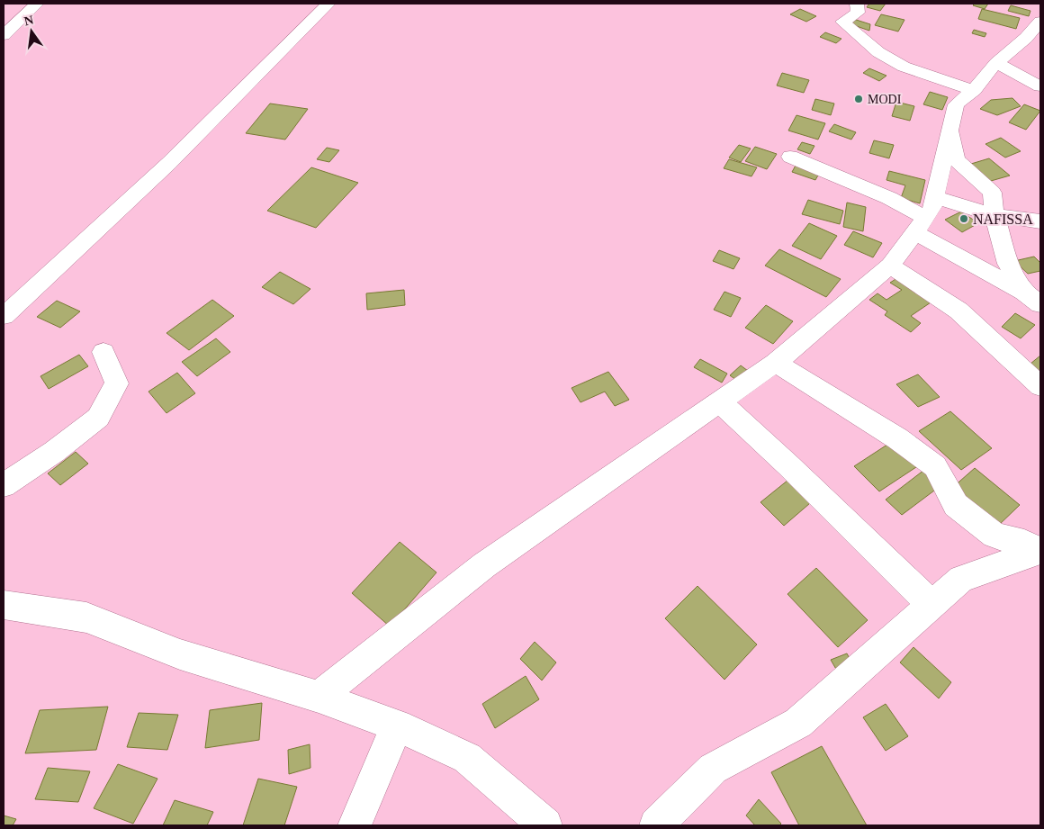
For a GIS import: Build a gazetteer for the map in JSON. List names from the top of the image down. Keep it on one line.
{"places":["MODI","NAFISSA"],"north":"top"}
